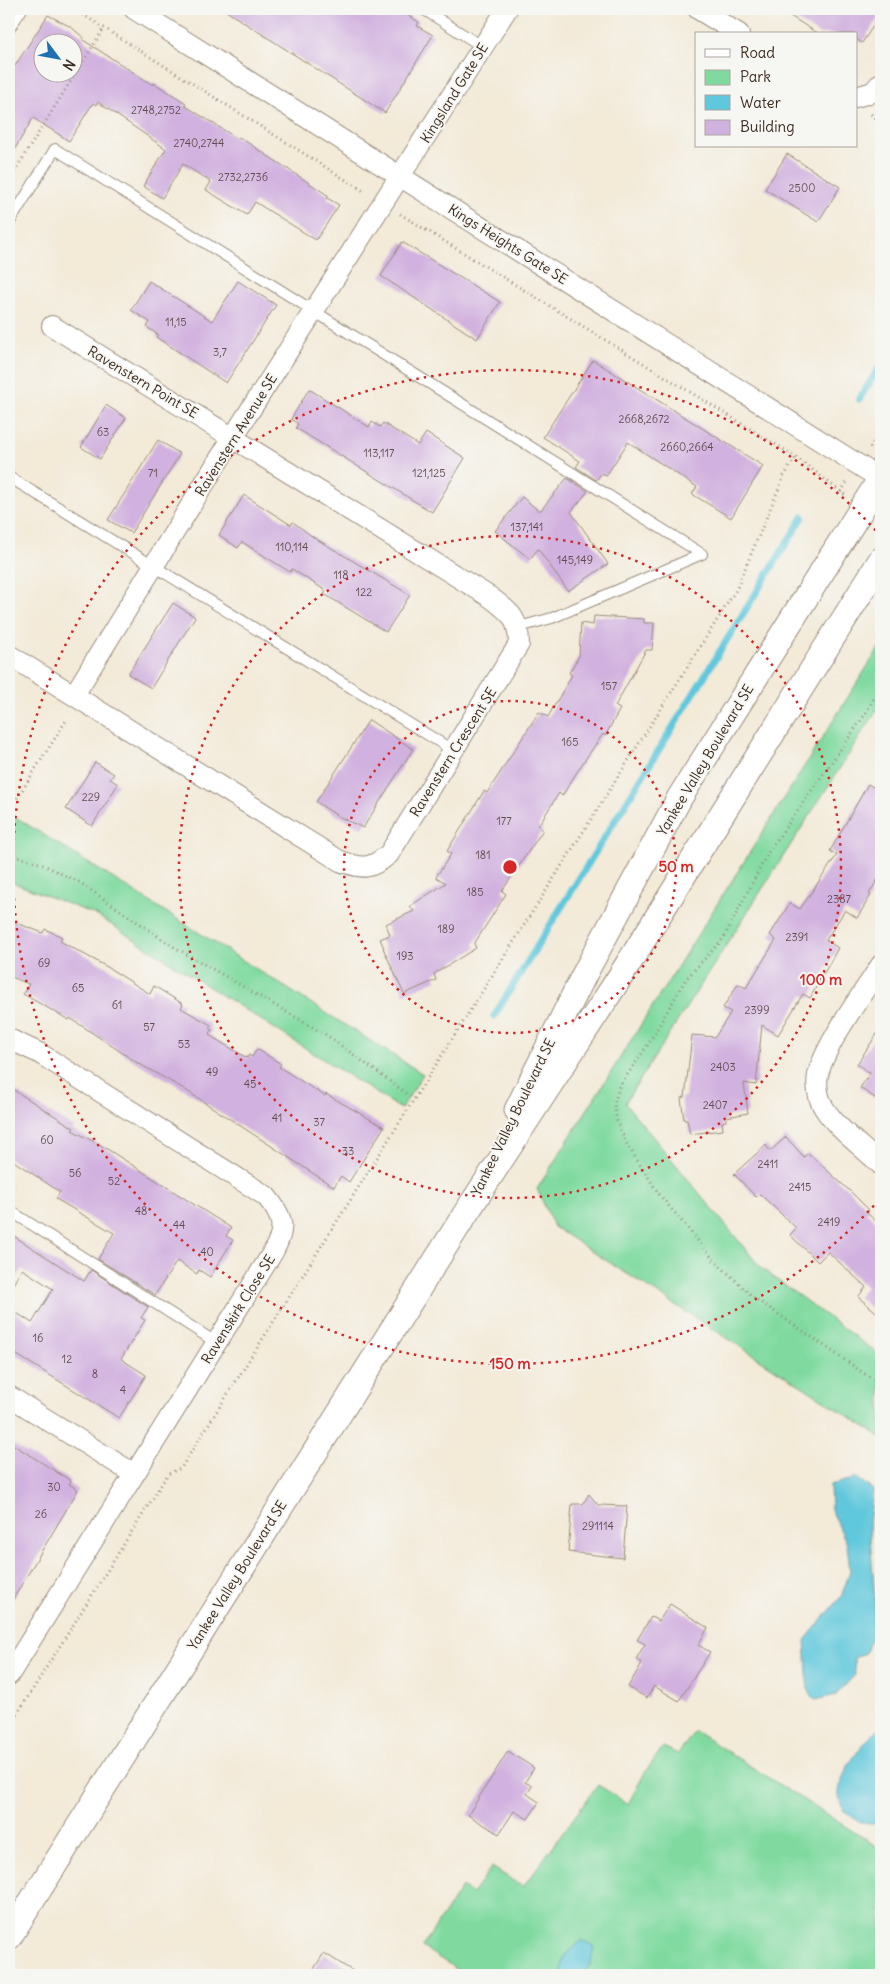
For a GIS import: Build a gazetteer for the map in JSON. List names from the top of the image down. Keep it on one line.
{"streets":{"street":["Kingsland Gate SE","Kings Heights Gate SE","Ravenstern Point SE","Ravenstern Avenue SE","Ravenstern Crescent SE","Yankee Valley Boulevard SE","Ravenskirk Close SE"]},"crossings":[["Kingsland Gate SE","Kings Heights Gate SE"],["Kingsland Gate SE","Ravenstern Avenue SE"],["Kings Heights Gate SE","Ravenstern Avenue SE"],["Kings Heights Gate SE","Yankee Valley Boulevard SE"],["Ravenstern Point SE","Ravenstern Avenue SE"],["Ravenstern Avenue SE","Ravenstern Crescent SE"]],"house_numbers":["2748,2752","2740,2744","2732,2736","2500","11,15","3,7","2668,2672","63","2660,2664","113,117","71","121,125","137,141","110,114","145,149","118","122","157","165","229","177","181","185","2387","189","2391","193","69","65","61","2399","57","53","2403","49","45","2407","41","37","60","33","2411","56","52","2415","48","2419","44","40","16","12","8","4","30","26","291114"],"legend":["Road","Park","Water","Building"],"north":"bottom right","rings":["50 m","100 m","150 m"]}
